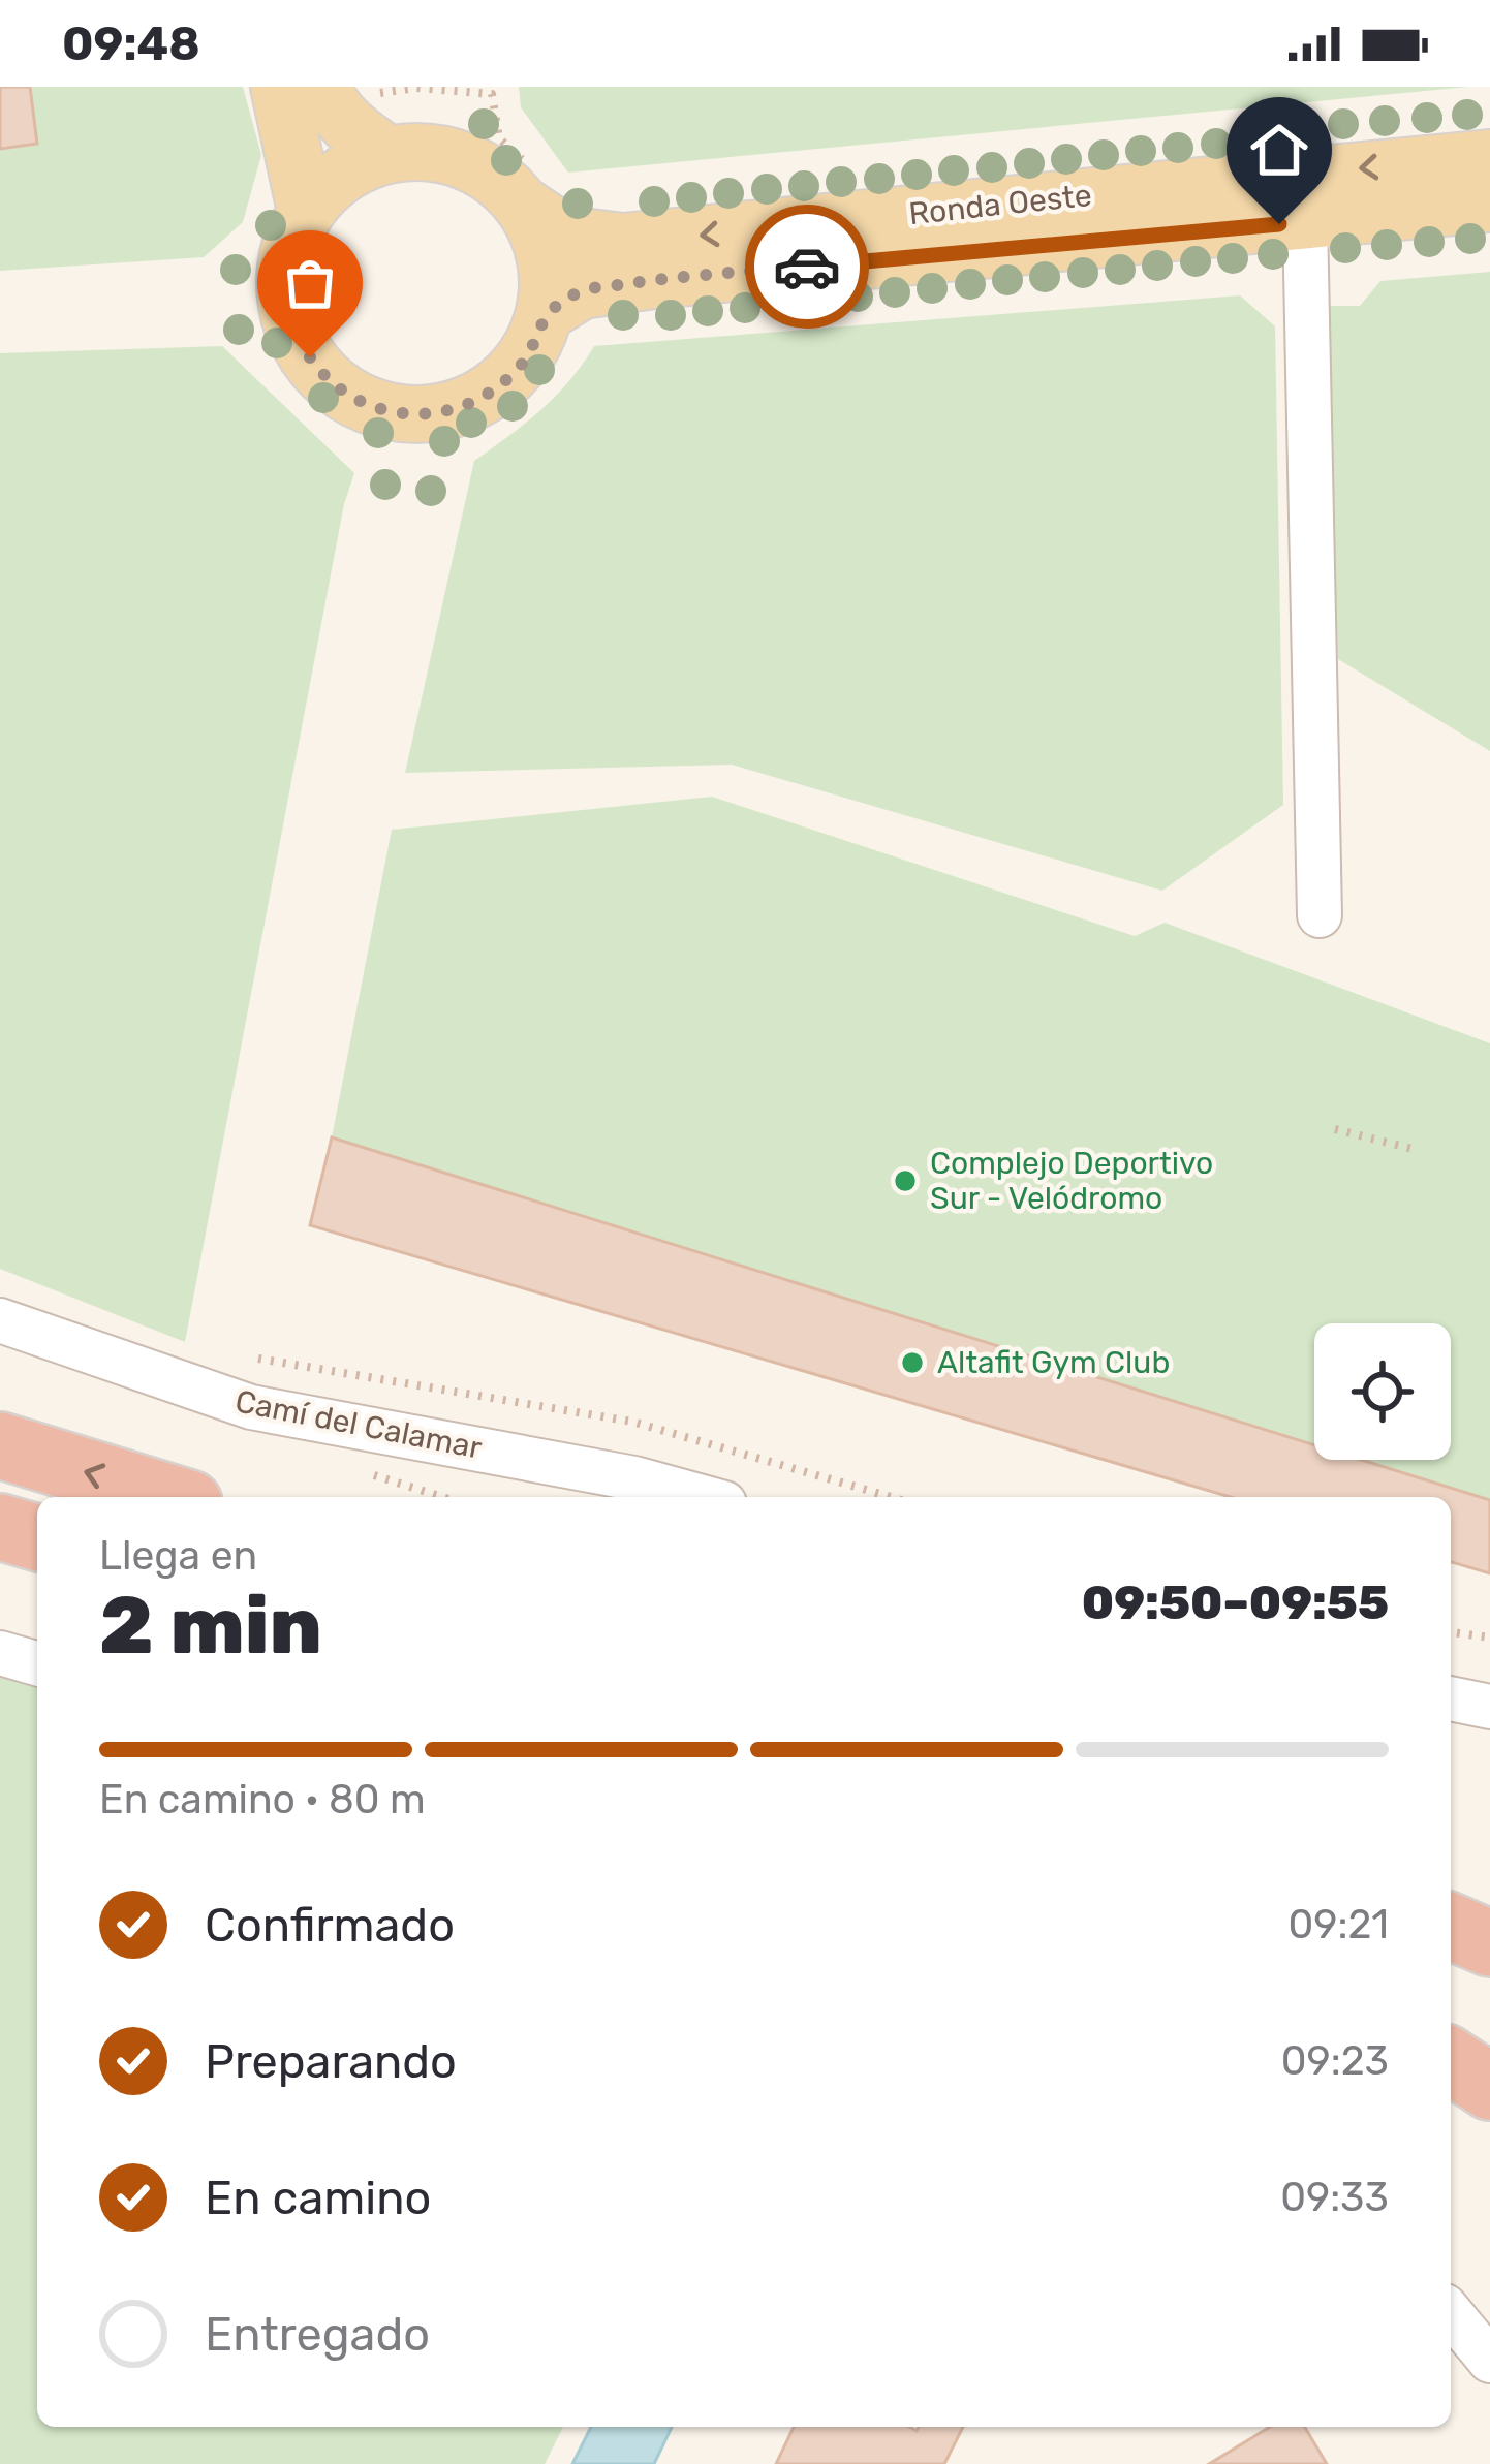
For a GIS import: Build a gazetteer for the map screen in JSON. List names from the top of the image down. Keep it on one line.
{"streets":{"main road":["Ronda Oeste"],"street":["Camí del Calamar"]},"places":["Complejo Deportivo Sur - Velódromo","Altafit Gym Club"],"page":{"status":"09:48","heading":["2 min","Llega en","09:50–09:55"],"bar":"En camino · 80 m","list":[["Confirmado","09:21"],["Preparando","09:23"],["En camino","09:33"],"Entregado"]}}
